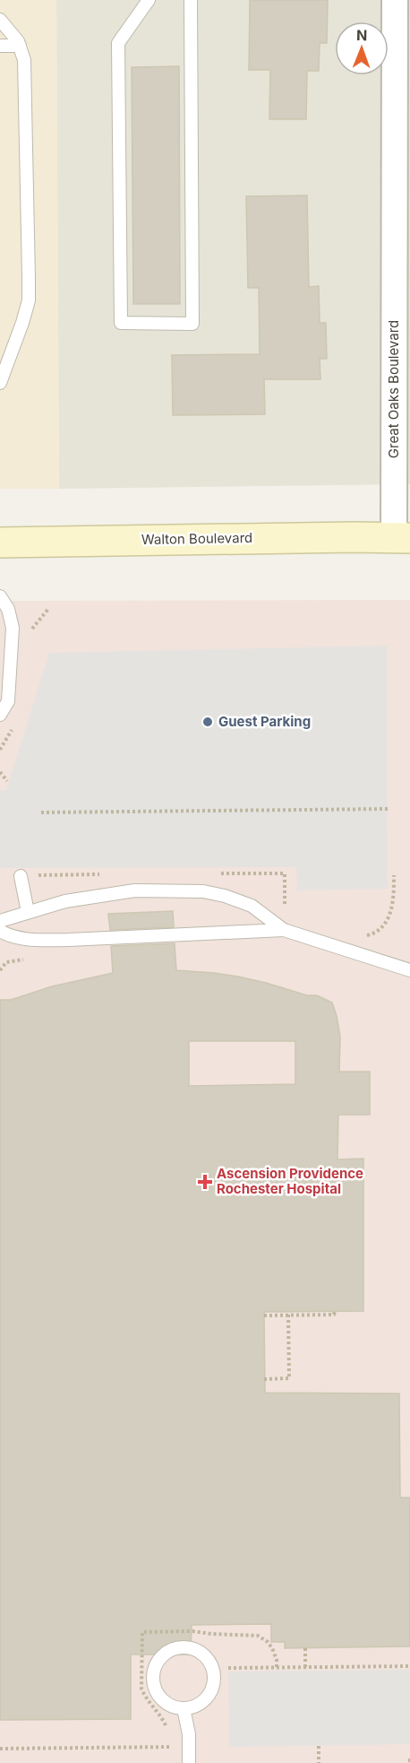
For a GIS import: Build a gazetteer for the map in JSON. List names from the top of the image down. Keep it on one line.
{"streets":{"main road":["Walton Boulevard"],"street":["Great Oaks Boulevard"]},"crossings":[["Great Oaks Boulevard","Walton Boulevard"]],"places":{"other":["Guest Parking"],"health":["Ascension Providence Rochester Hospital"]},"north":"top"}
